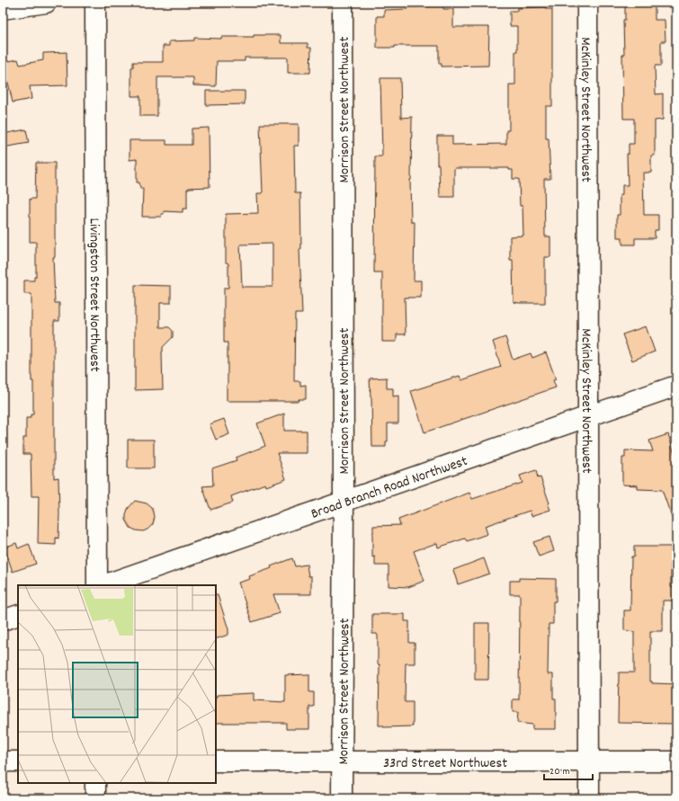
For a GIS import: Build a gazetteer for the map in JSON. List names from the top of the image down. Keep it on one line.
{"streets":{"street":["Morrison Street Northwest","McKinley Street Northwest","Livingston Street Northwest","Broad Branch Road Northwest","33rd Street Northwest"]},"crossings":[["Morrison Street Northwest","Broad Branch Road Northwest"],["Morrison Street Northwest","33rd Street Northwest"],["McKinley Street Northwest","Broad Branch Road Northwest"],["McKinley Street Northwest","33rd Street Northwest"]],"scale_bar":"20 m"}
